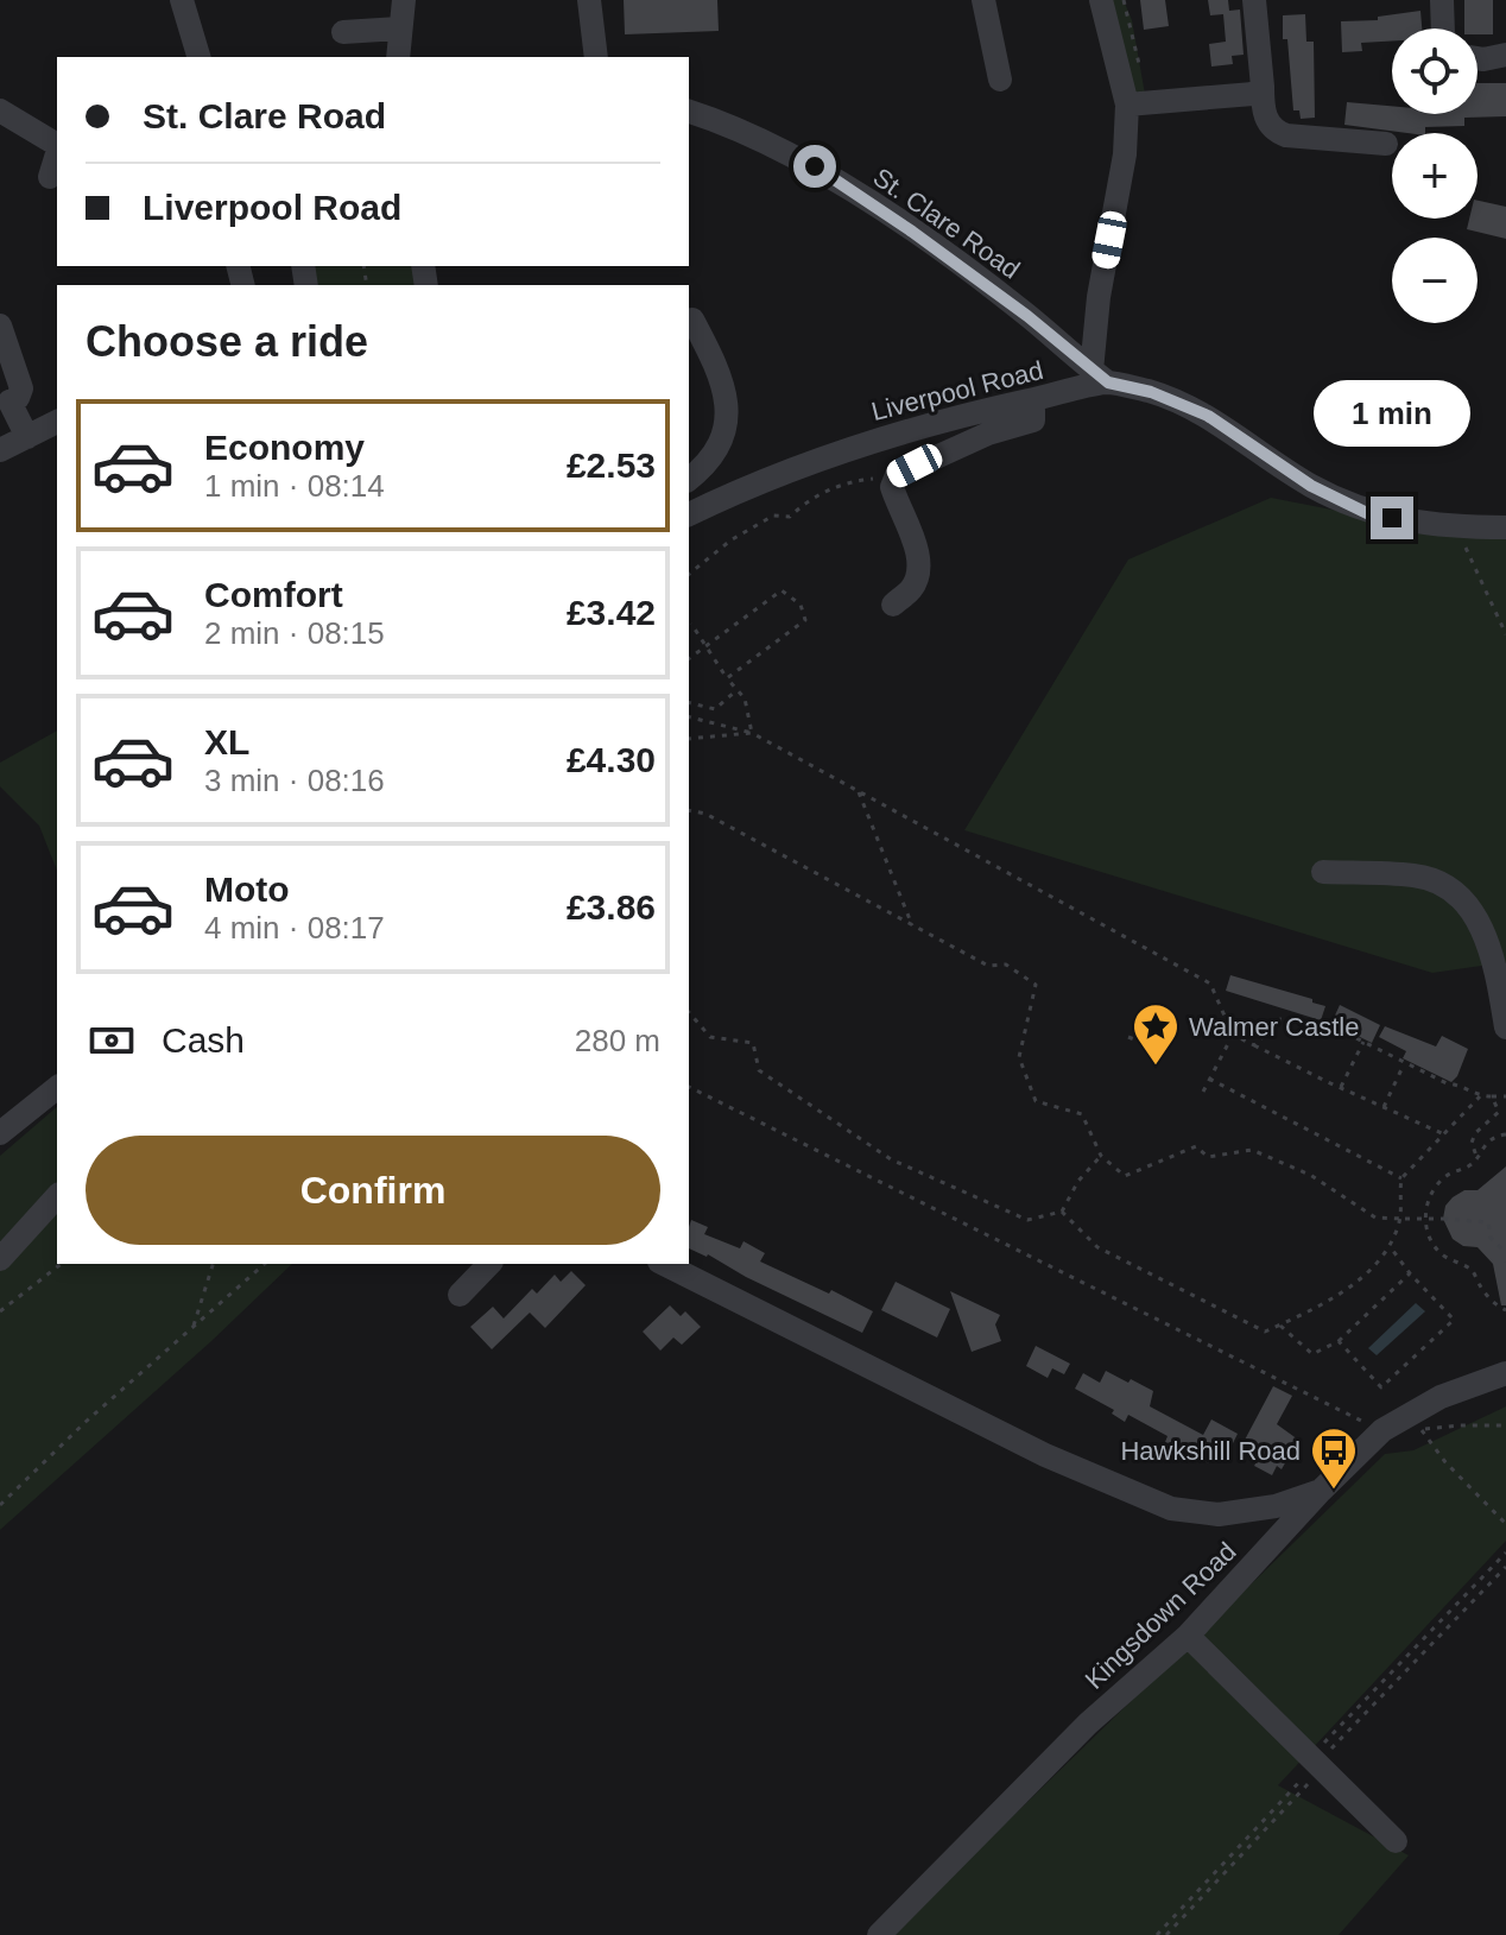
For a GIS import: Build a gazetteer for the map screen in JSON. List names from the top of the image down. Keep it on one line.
{"streets":{"street":["St. Clare Road","Liverpool Road","Kingsdown Road"]},"crossings":[["St. Clare Road","Liverpool Road"]],"places":{"place":["Walmer Castle"],"bus stop":["Hawkshill Road"]},"page":{"map_buttons":["+","−"],"banner":["St. Clare Road","Liverpool Road"],"heading":"Choose a ride","bubble":"1 min","list":[{"name":"Economy","note":"1 min · 08:14","value":"£2.53"},{"name":"Comfort","note":"2 min · 08:15","value":"£3.42"},{"name":"XL","note":"3 min · 08:16","value":"£4.30"},{"name":"Moto","note":"4 min · 08:17","value":"£3.86"}],"pay":["Cash","280 m"],"buttons":"Confirm"}}
